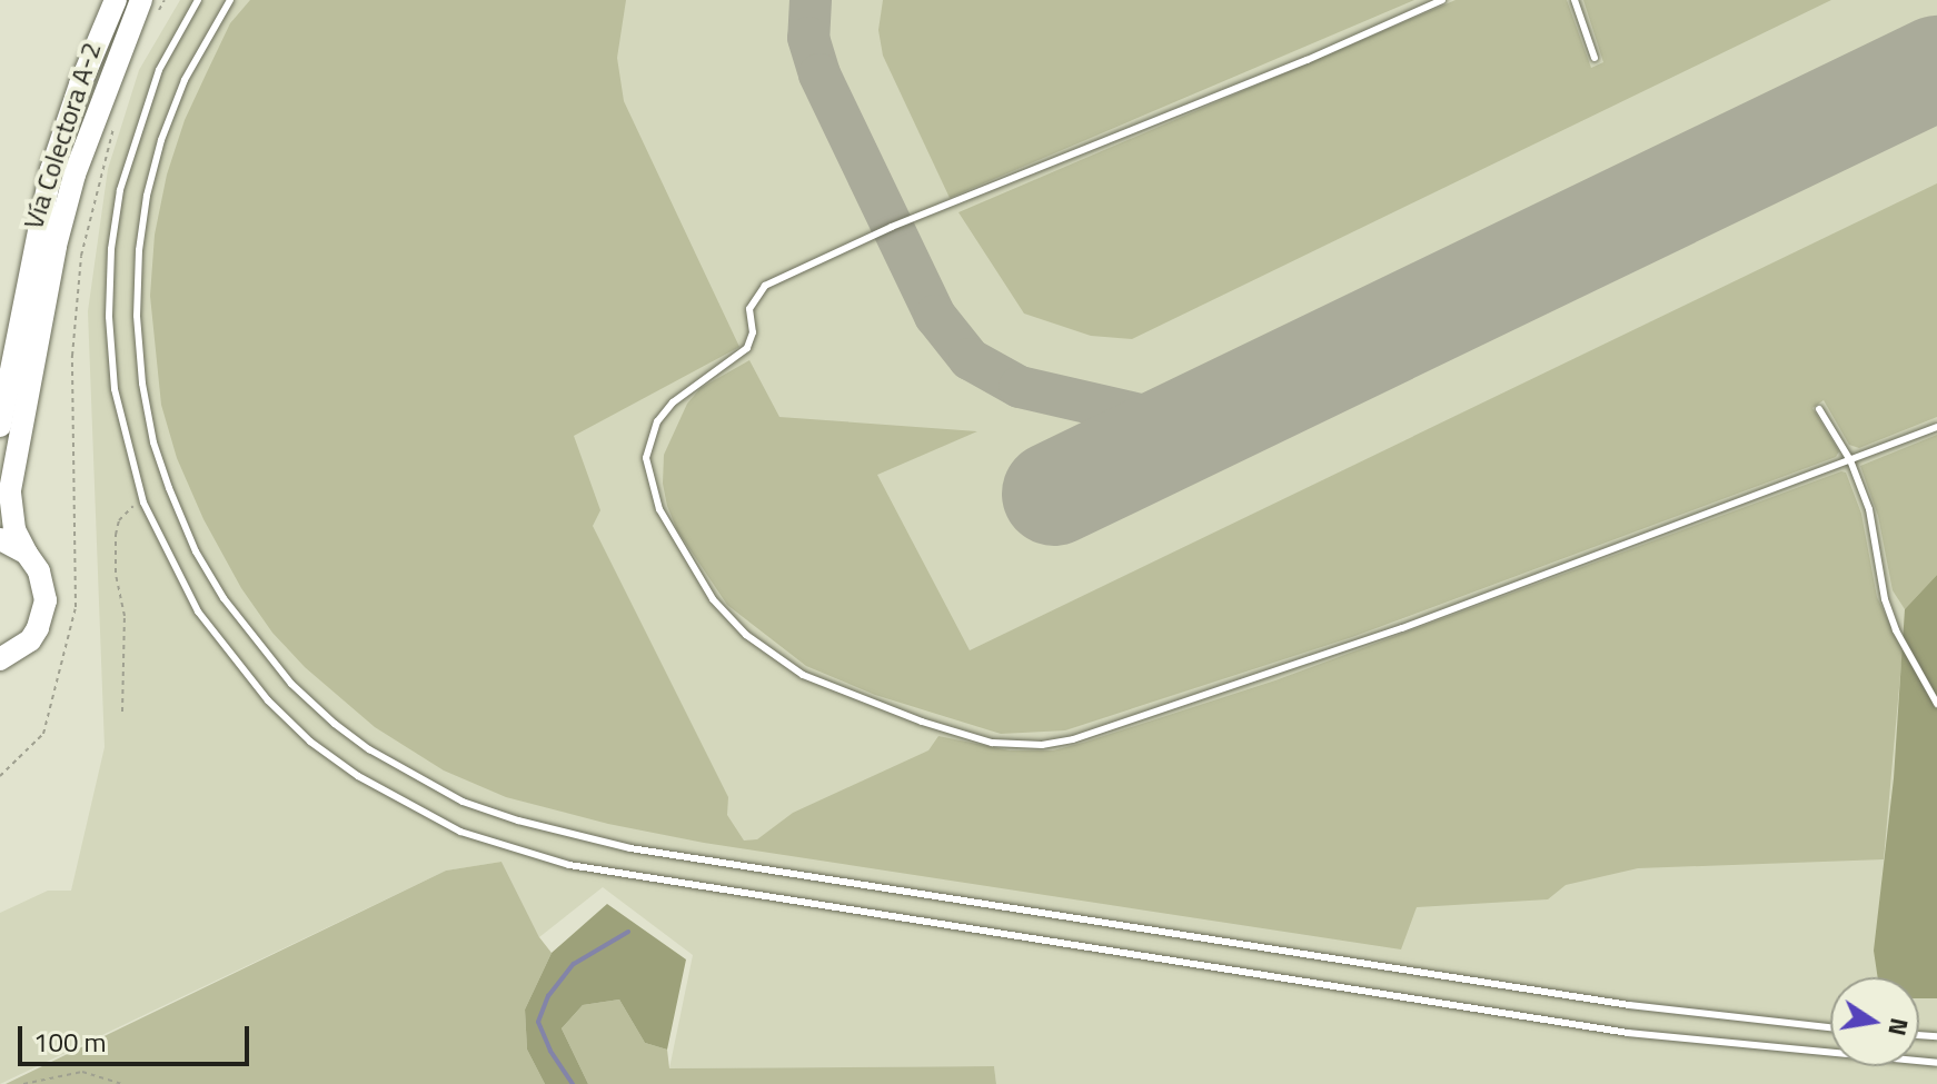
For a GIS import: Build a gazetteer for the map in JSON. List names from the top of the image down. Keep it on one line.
{"streets":{"main road":["Vía Colectora A-2"]},"scale_bar":"100 m","north":"right"}
